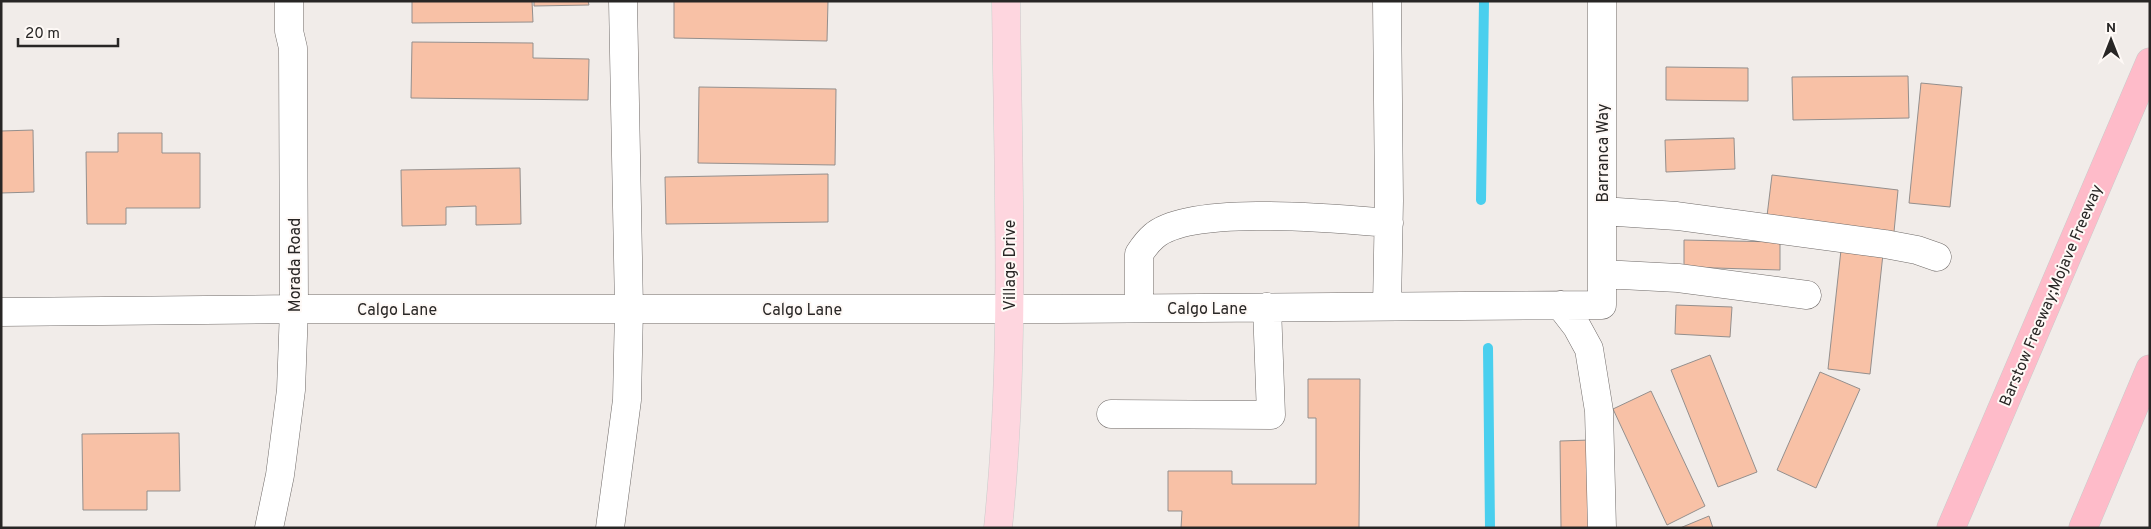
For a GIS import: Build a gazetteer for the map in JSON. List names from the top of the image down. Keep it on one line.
{"streets":{"highway":["Barstow Freeway;Mojave Freeway"],"main road":["Village Drive"],"street":["Barranca Way","Morada Road","Calgo Lane"]},"crossings":[["Barranca Way","Calgo Lane"],["Morada Road","Calgo Lane"],["Village Drive","Calgo Lane"]],"scale_bar":"20 m","north":"top"}
